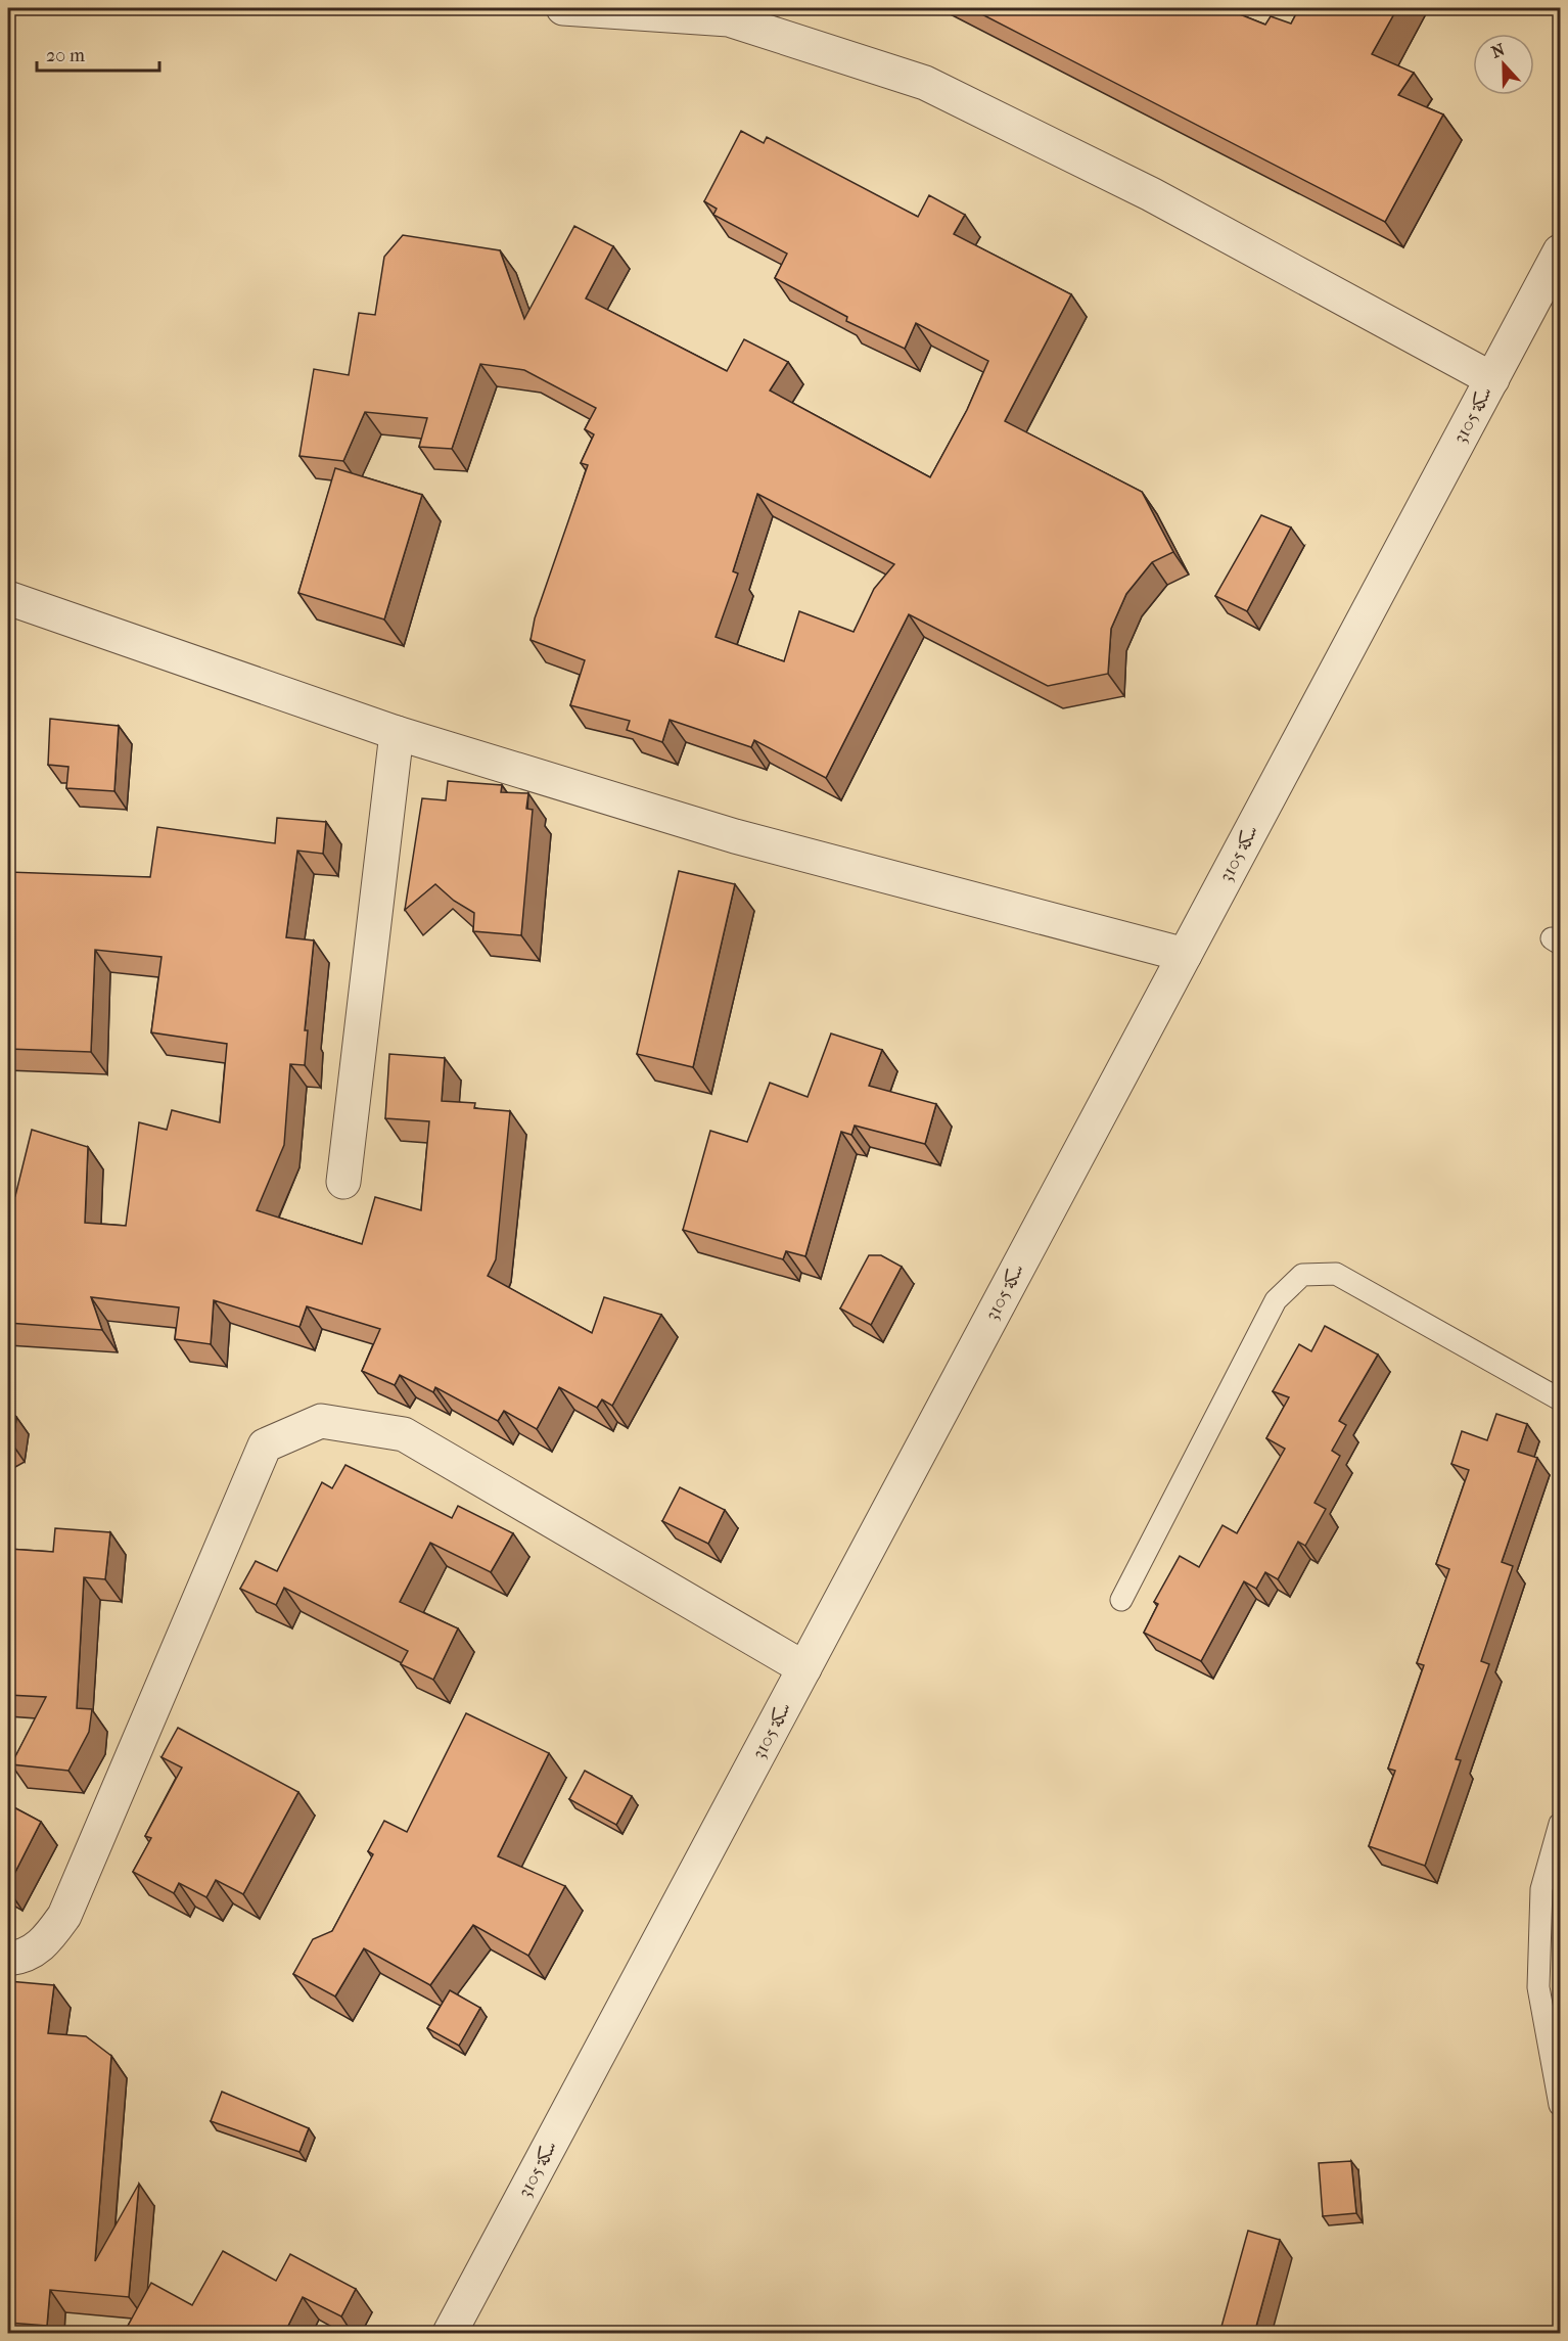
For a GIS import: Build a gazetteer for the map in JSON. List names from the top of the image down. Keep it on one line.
{"streets":{"street":["سكة 3105"]},"scale_bar":"20 m","north":"top"}
